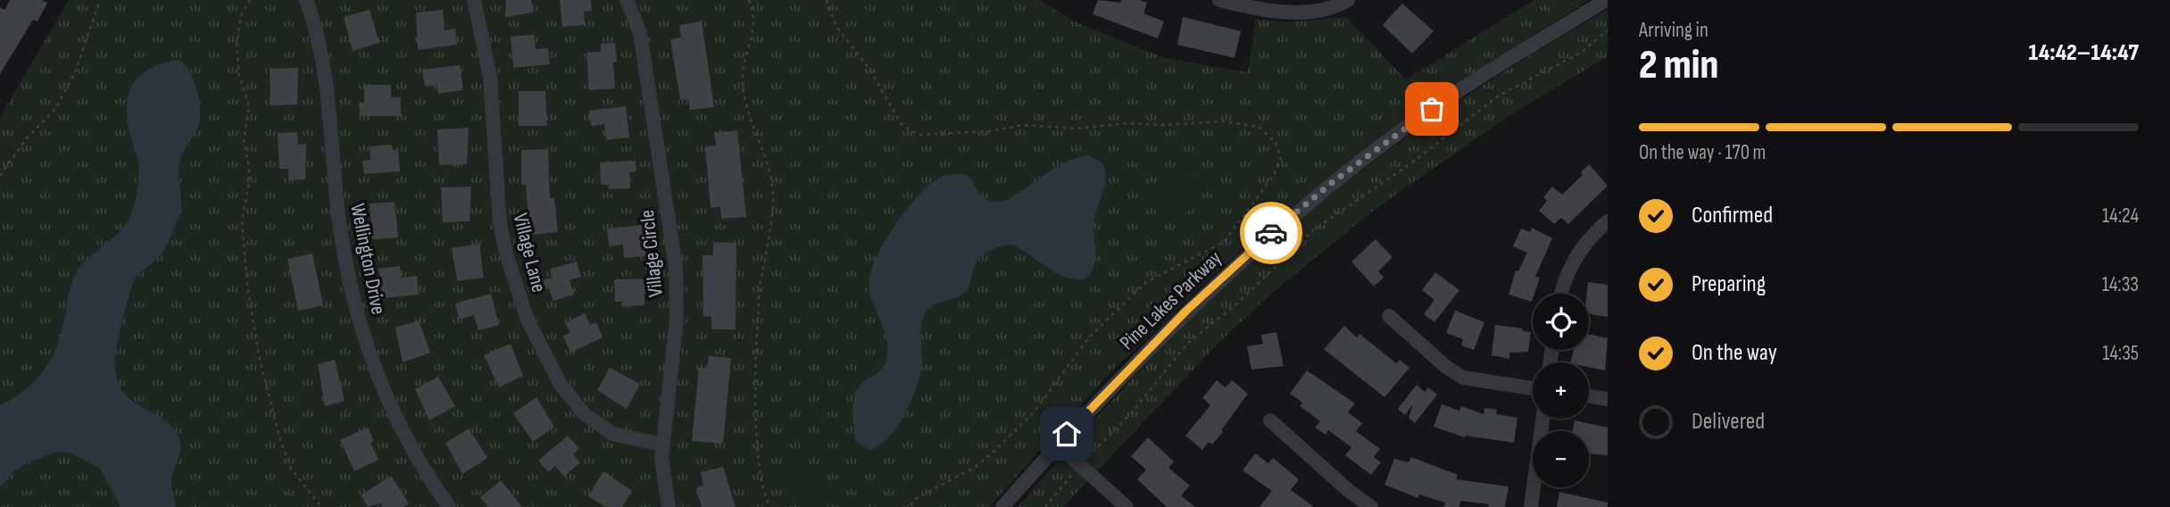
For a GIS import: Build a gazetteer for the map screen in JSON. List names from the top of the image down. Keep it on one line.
{"streets":{"street":["Village Lane","Village Circle","Wellington Drive","Pine Lakes Parkway"]},"crossings":[["Village Lane","Village Circle"]],"page":{"heading":["2 min","Arriving in","14:42–14:47"],"bar":"On the way · 170 m","list":[["Confirmed","14:24"],["Preparing","14:33"],["On the way","14:35"],"Delivered"],"map_buttons":["+","−"]}}
